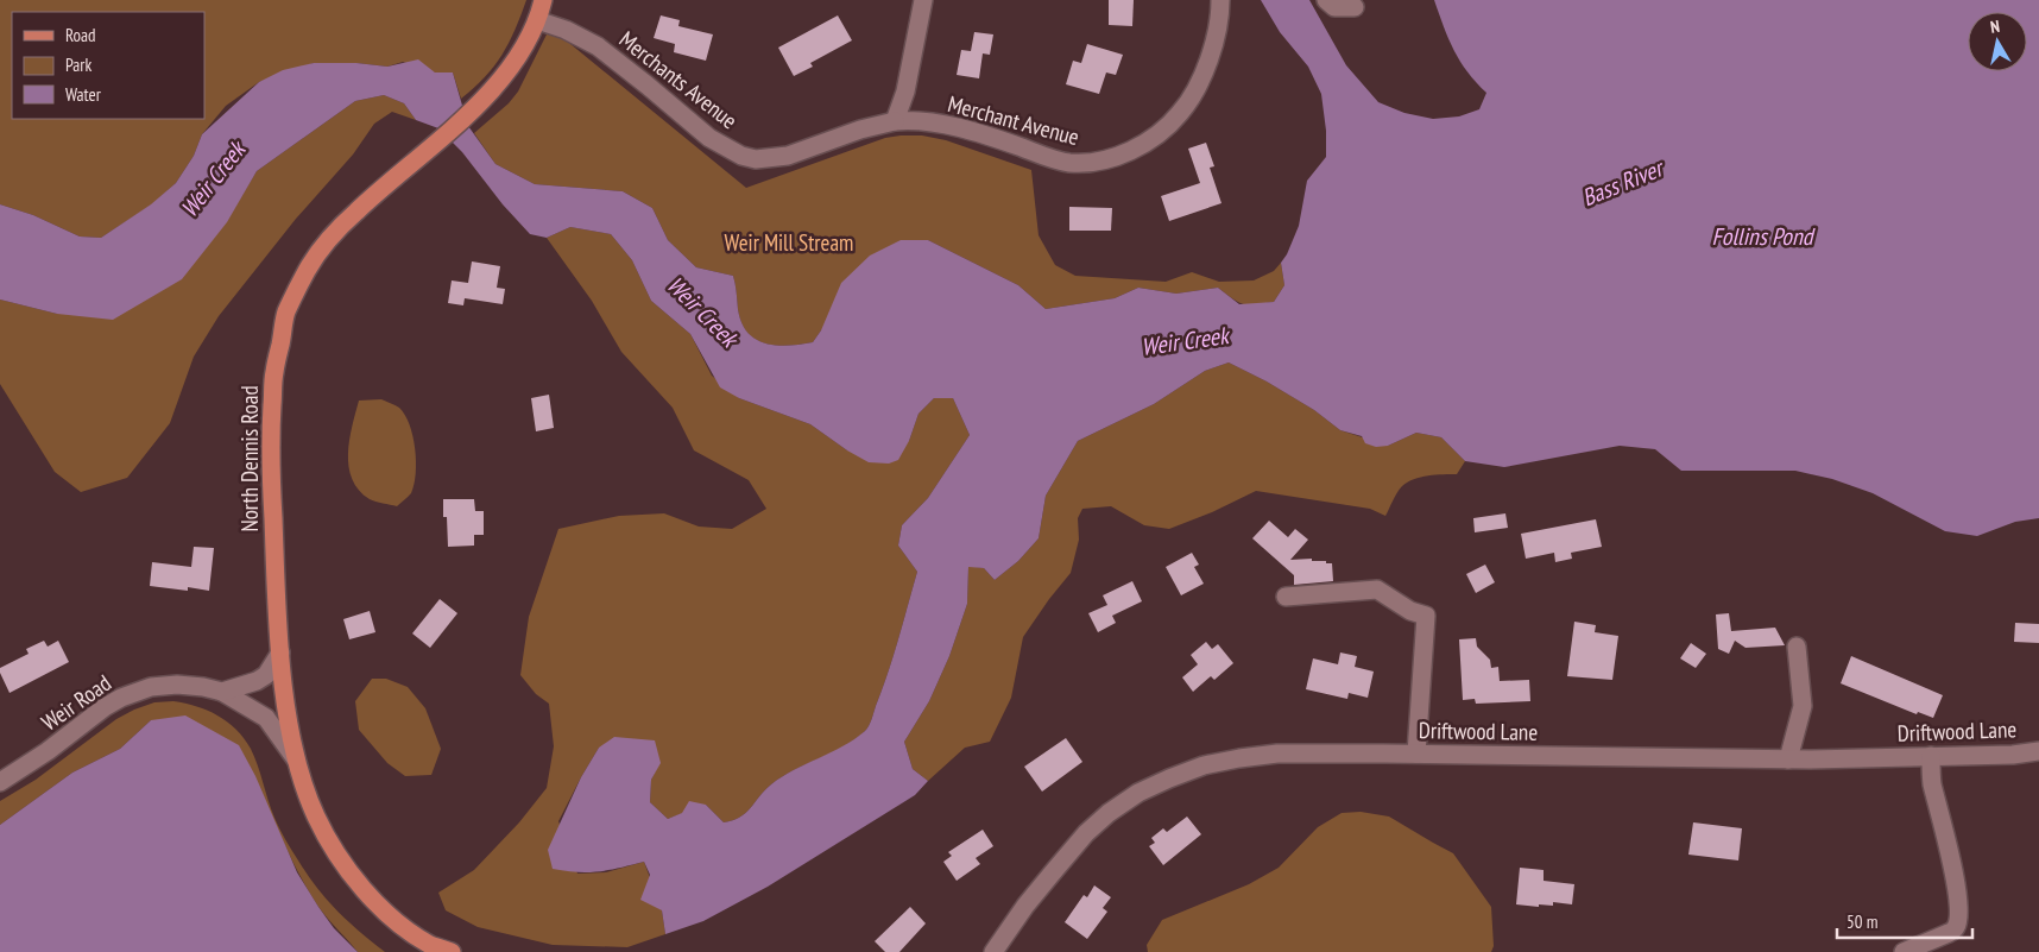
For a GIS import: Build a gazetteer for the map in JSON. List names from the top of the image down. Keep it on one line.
{"streets":{"main road":["North Dennis Road"],"street":["Merchants Avenue","Merchant Avenue","Weir Road","Driftwood Lane"]},"crossings":[["Merchants Avenue","Merchant Avenue"],["Merchants Avenue","North Dennis Road"],["North Dennis Road","Weir Road"]],"water":["Weir Creek","Bass River","Follins Pond"],"parks":["Weir Mill Stream"],"legend":["Road","Park","Water"],"scale_bar":"50 m","north":"top"}
